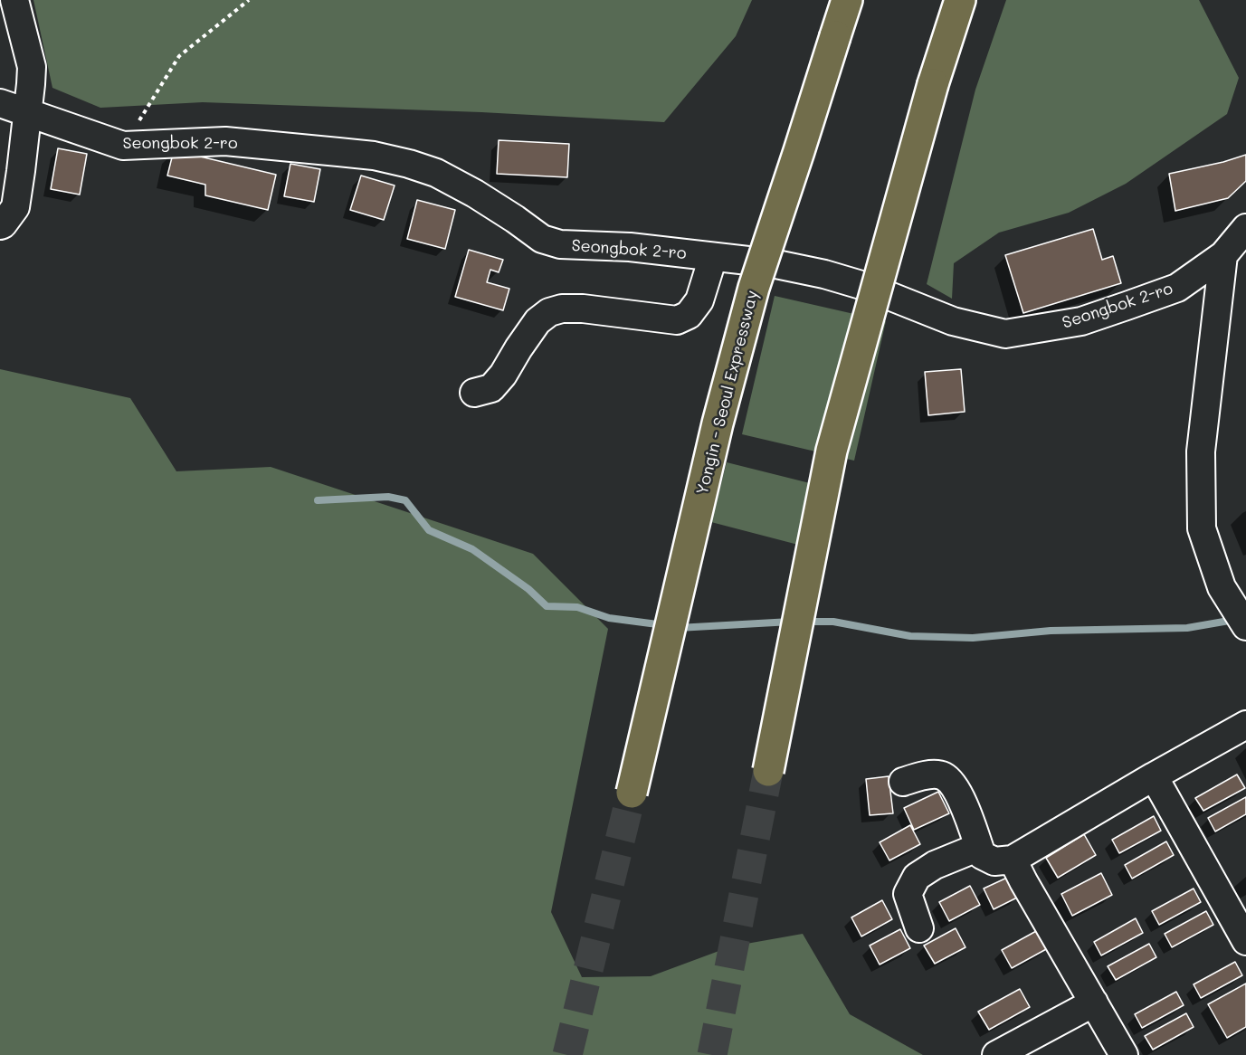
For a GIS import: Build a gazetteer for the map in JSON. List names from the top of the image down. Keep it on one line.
{"streets":{"highway":["Yongin - Seoul Expressway"],"street":["Seongbok 2-ro"]}}
